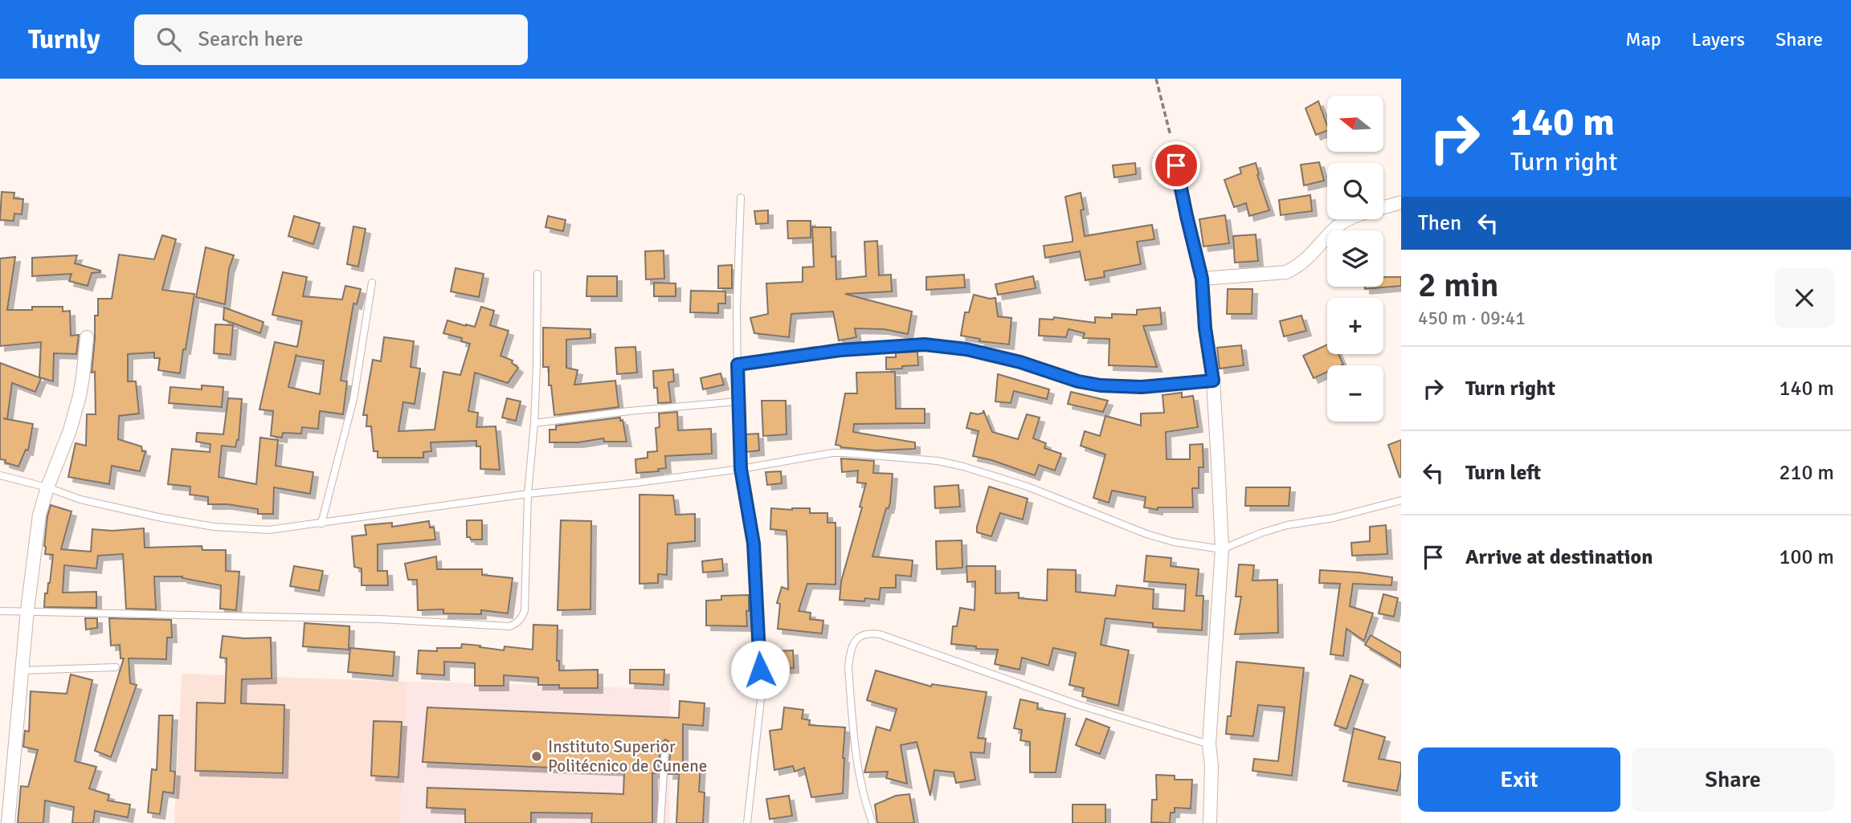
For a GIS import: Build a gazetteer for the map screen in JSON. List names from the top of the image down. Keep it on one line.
{"places":["Instituto Superior Politécnico de Cunene"],"north":"left","page":{"header":"Turnly","search":"Search here","nav":["Map","Layers","Share"],"turn":["140 m","Turn right"],"map_buttons":["+","−"],"then":"Then","heading":["2 min","450 m · 09:41"],"list":[{"name":"Turn right","value":"140 m"},{"name":"Turn left","value":"210 m"},{"name":"Arrive at destination","value":"100 m"}],"buttons":["Exit","Share"]}}
